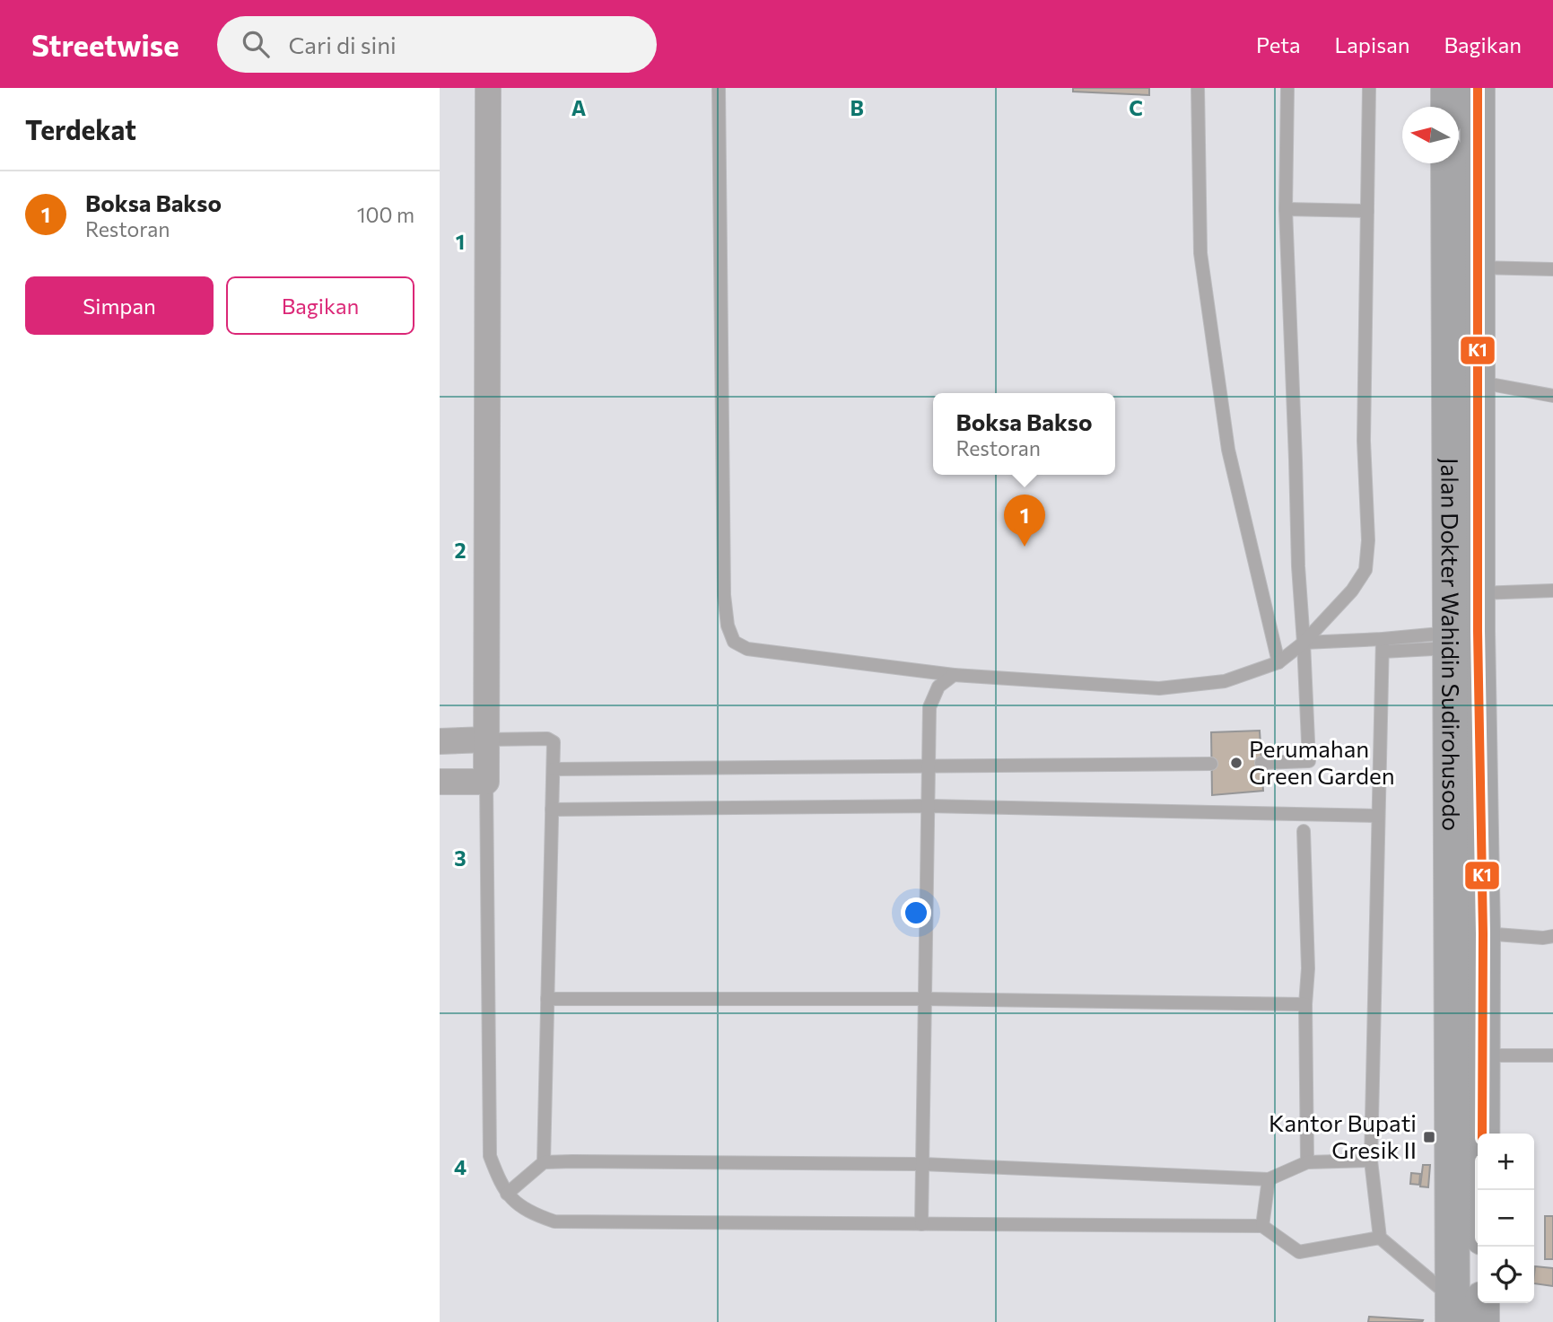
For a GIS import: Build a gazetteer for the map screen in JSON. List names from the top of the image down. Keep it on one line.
{"streets":{"highway":["Jalan Dokter Wahidin Sudirohusodo"]},"places":{"other":["Perumahan Green Garden"],"transit":["Kantor Bupati Gresik II"]},"lines":["transit line K1"],"north":"left","page":{"header":"Streetwise","search":"Cari di sini","nav":["Peta","Lapisan","Bagikan"],"heading":"Terdekat","list":[{"mark":"1","name":"Boksa Bakso","note":"Restoran","value":"100 m"}],"buttons":["Simpan","Bagikan"],"popup":["Boksa Bakso","Restoran"],"pins":"1","map_buttons":["+","−"]},"grid":{"columns":["A","B","C"],"rows":["1","2","3","4"]}}
